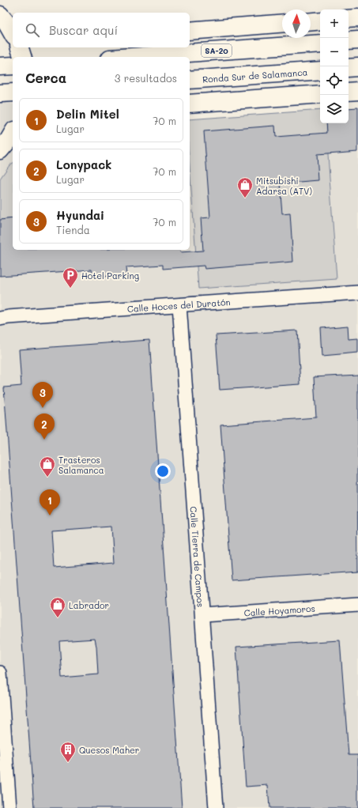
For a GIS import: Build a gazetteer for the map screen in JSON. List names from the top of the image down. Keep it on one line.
{"streets":{"highway":["SA-20","Ronda Sur de Salamanca"],"street":["Calle Hoces del Duratón","Calle Tierra de Campos","Calle Hoyamoros"]},"crossings":[["Calle Hoces del Duratón","Calle Tierra de Campos"],["Calle Tierra de Campos","Calle Hoyamoros"]],"places":{"shop":["Mitsubishi Adarsa (ATV)","Trasteros Salamanca","Labrador"],"parking":["Hotel Parking"],"building":["Quesos Maher"]},"north":"top","page":{"map_buttons":["+","−"],"search":"Buscar aquí","heading":["Cerca","3 resultados"],"list":[{"mark":"1","name":"Delin Mitel","note":"Lugar","value":"70 m"},{"mark":"2","name":"Lonypack","note":"Lugar","value":"70 m"},{"mark":"3","name":"Hyundai","note":"Tienda","value":"70 m"}],"pins":["3","2","1"]}}
